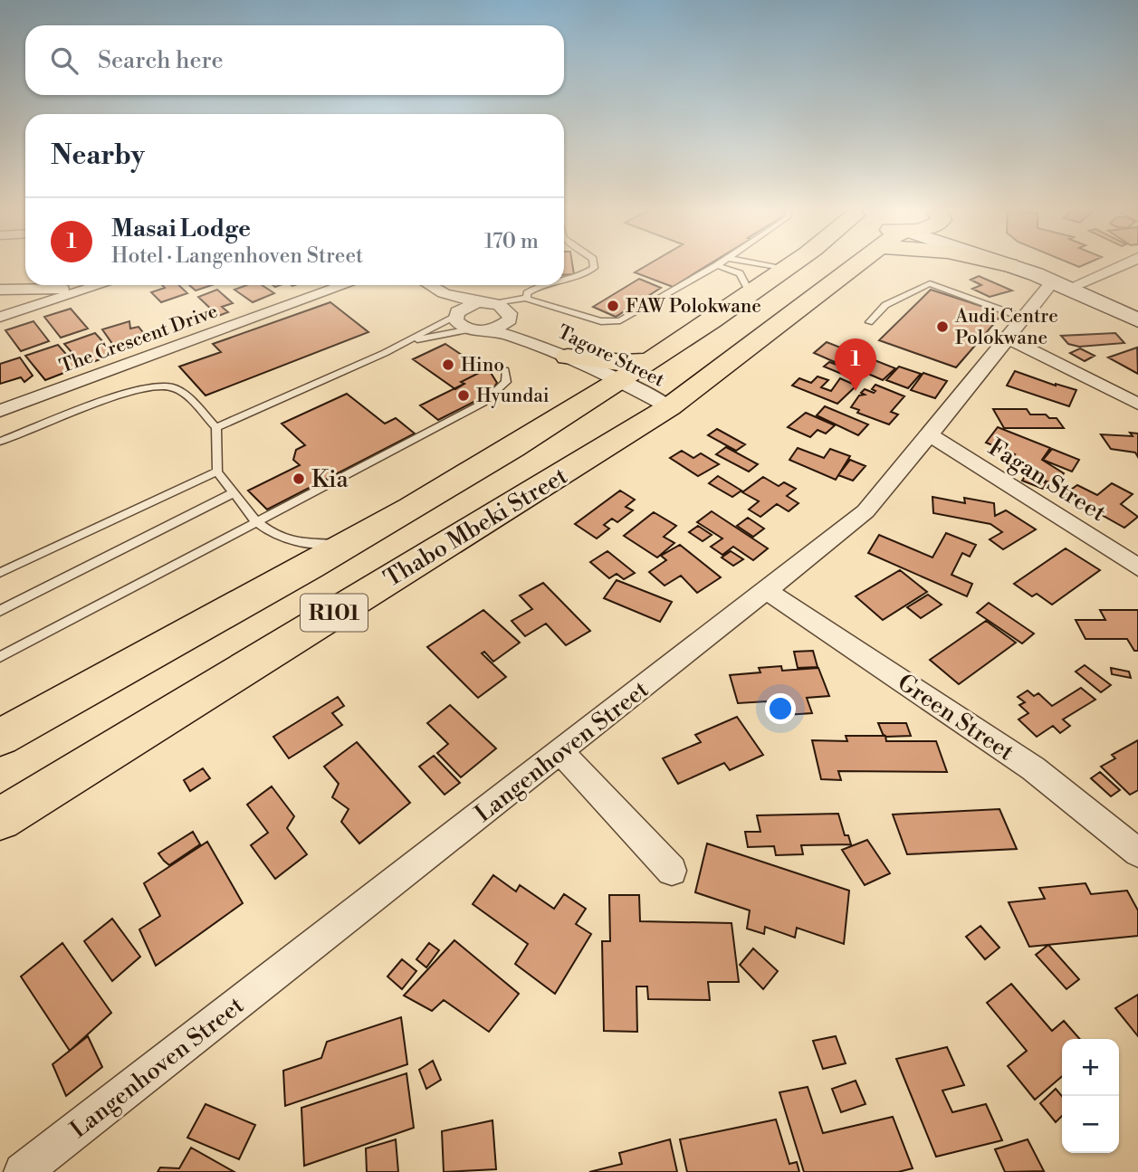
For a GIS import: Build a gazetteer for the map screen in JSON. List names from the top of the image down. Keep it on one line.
{"streets":{"main road":["Thabo Mbeki Street","R101"],"street":["The Crescent Drive","Tagore Street","Fagan Street","Green Street","Langenhoven Street"]},"crossings":[["Tagore Street","Thabo Mbeki Street"],["Fagan Street","Langenhoven Street"],["Green Street","Langenhoven Street"]],"places":["FAW Polokwane","Audi Centre Polokwane","Hino","Hyundai","Kia"],"page":{"search":"Search here","heading":"Nearby","list":[{"mark":"1","name":"Masai Lodge","note":"Hotel · Langenhoven Street","value":"170 m"}],"pins":"1","map_buttons":["+","−"]}}
